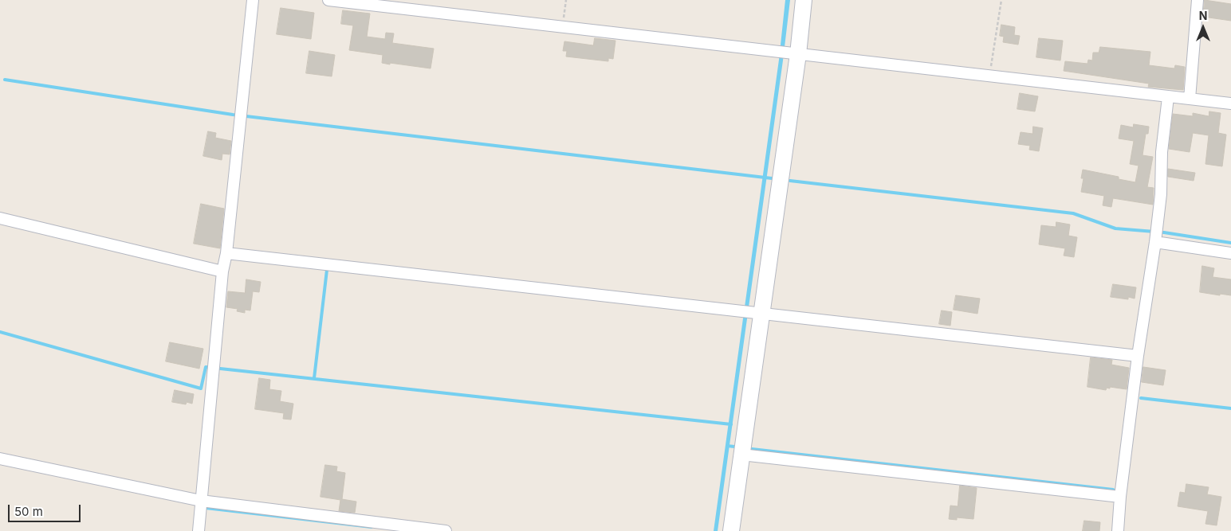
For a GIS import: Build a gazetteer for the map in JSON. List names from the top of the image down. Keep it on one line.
{"scale_bar":"50 m","north":"top"}
